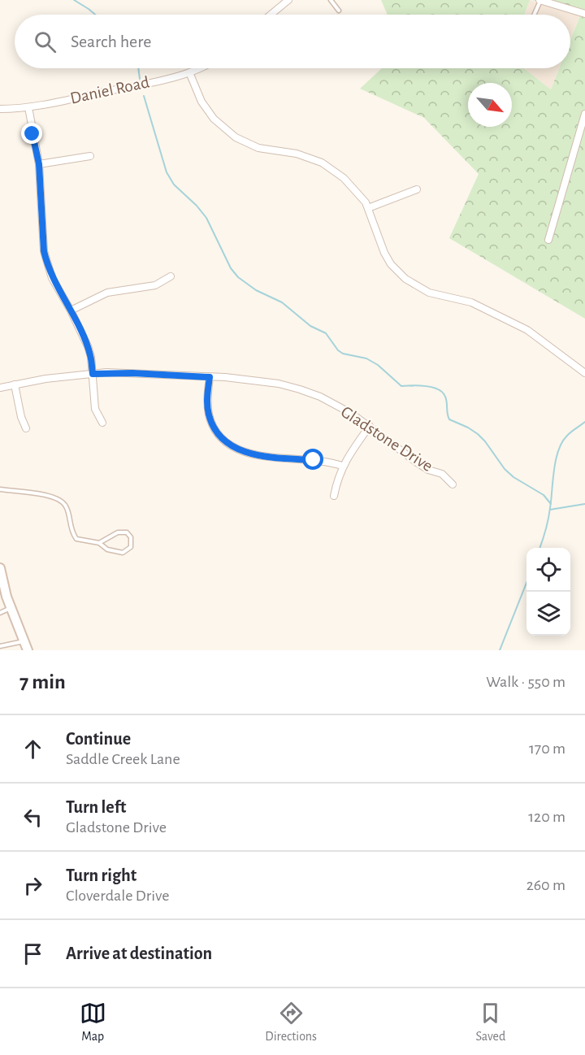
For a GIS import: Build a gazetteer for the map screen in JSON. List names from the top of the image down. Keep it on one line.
{"streets":{"street":["Daniel Road","Gladstone Drive"]},"north":"bottom right","page":{"search":"Search here","heading":["7 min","Walk · 550 m"],"list":[["Continue","Saddle Creek Lane","170 m"],["Turn left","Gladstone Drive","120 m"],["Turn right","Cloverdale Drive","260 m"],"Arrive at destination"],"nav":["Map","Directions","Saved"]}}
